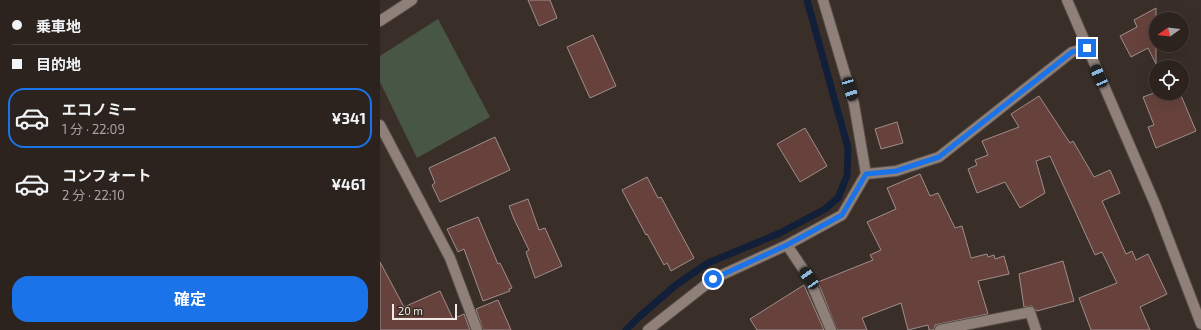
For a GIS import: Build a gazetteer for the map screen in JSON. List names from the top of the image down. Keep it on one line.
{"scale_bar":"20 m","north":"left","page":{"banner":["乗車地","目的地"],"list":[{"name":"エコノミー","note":"1 分 · 22:09","value":"¥341"},{"name":"コンフォート","note":"2 分 · 22:10","value":"¥461"}],"buttons":"確定","scale":"20 m"}}
